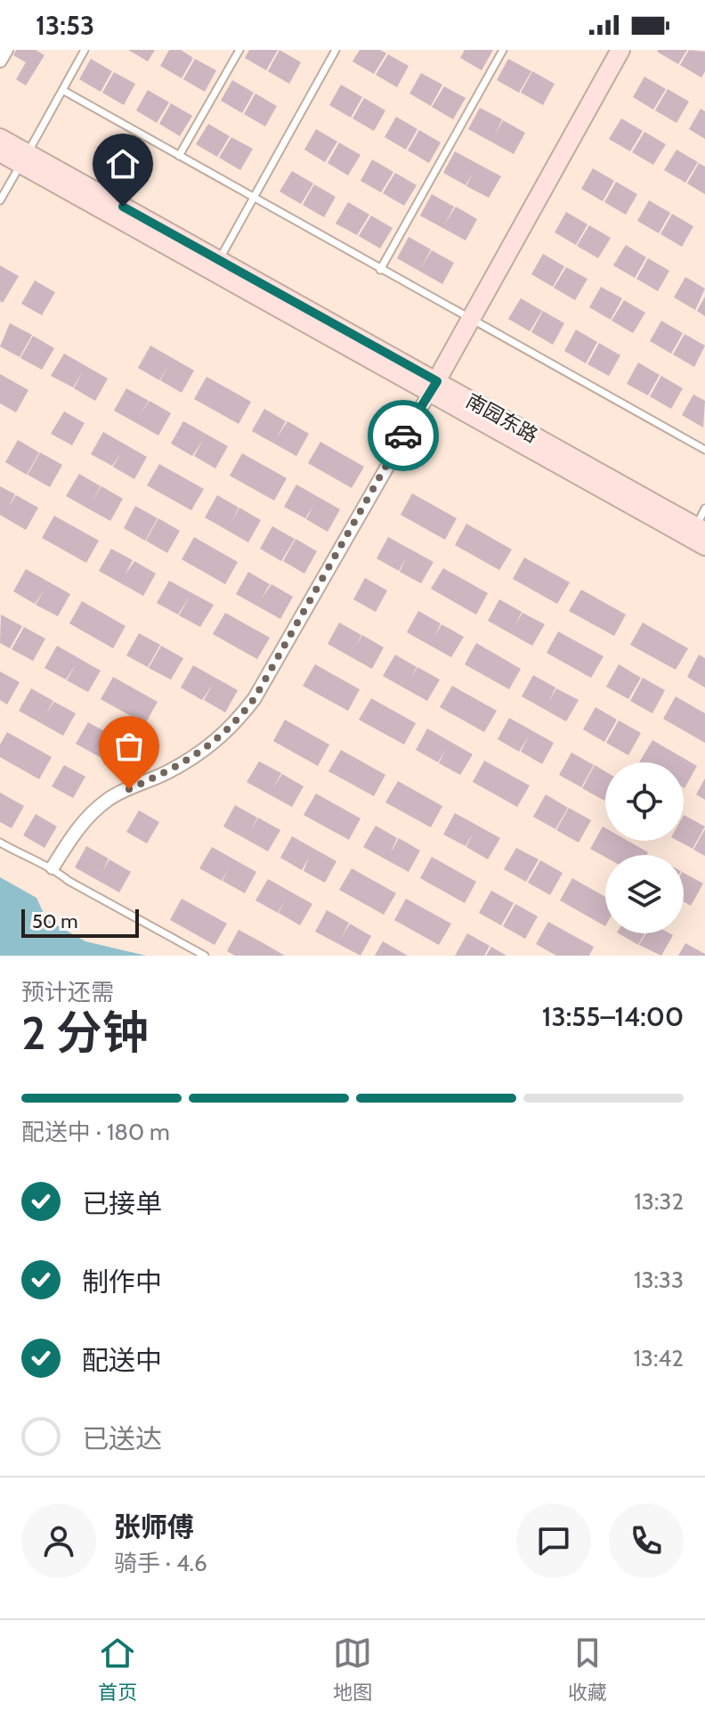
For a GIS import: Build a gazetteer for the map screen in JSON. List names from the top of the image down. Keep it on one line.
{"streets":{"main road":["南园东路"]},"scale_bar":"50 m","page":{"status":"13:53","scale":"50 m","heading":["2 分钟","预计还需","13:55–14:00"],"panel":["张师傅","骑手 · 4.6"],"bar":"配送中 · 180 m","list":[["已接单","13:32"],["制作中","13:33"],["配送中","13:42"],"已送达"],"tabs":["首页","地图","收藏"]}}
